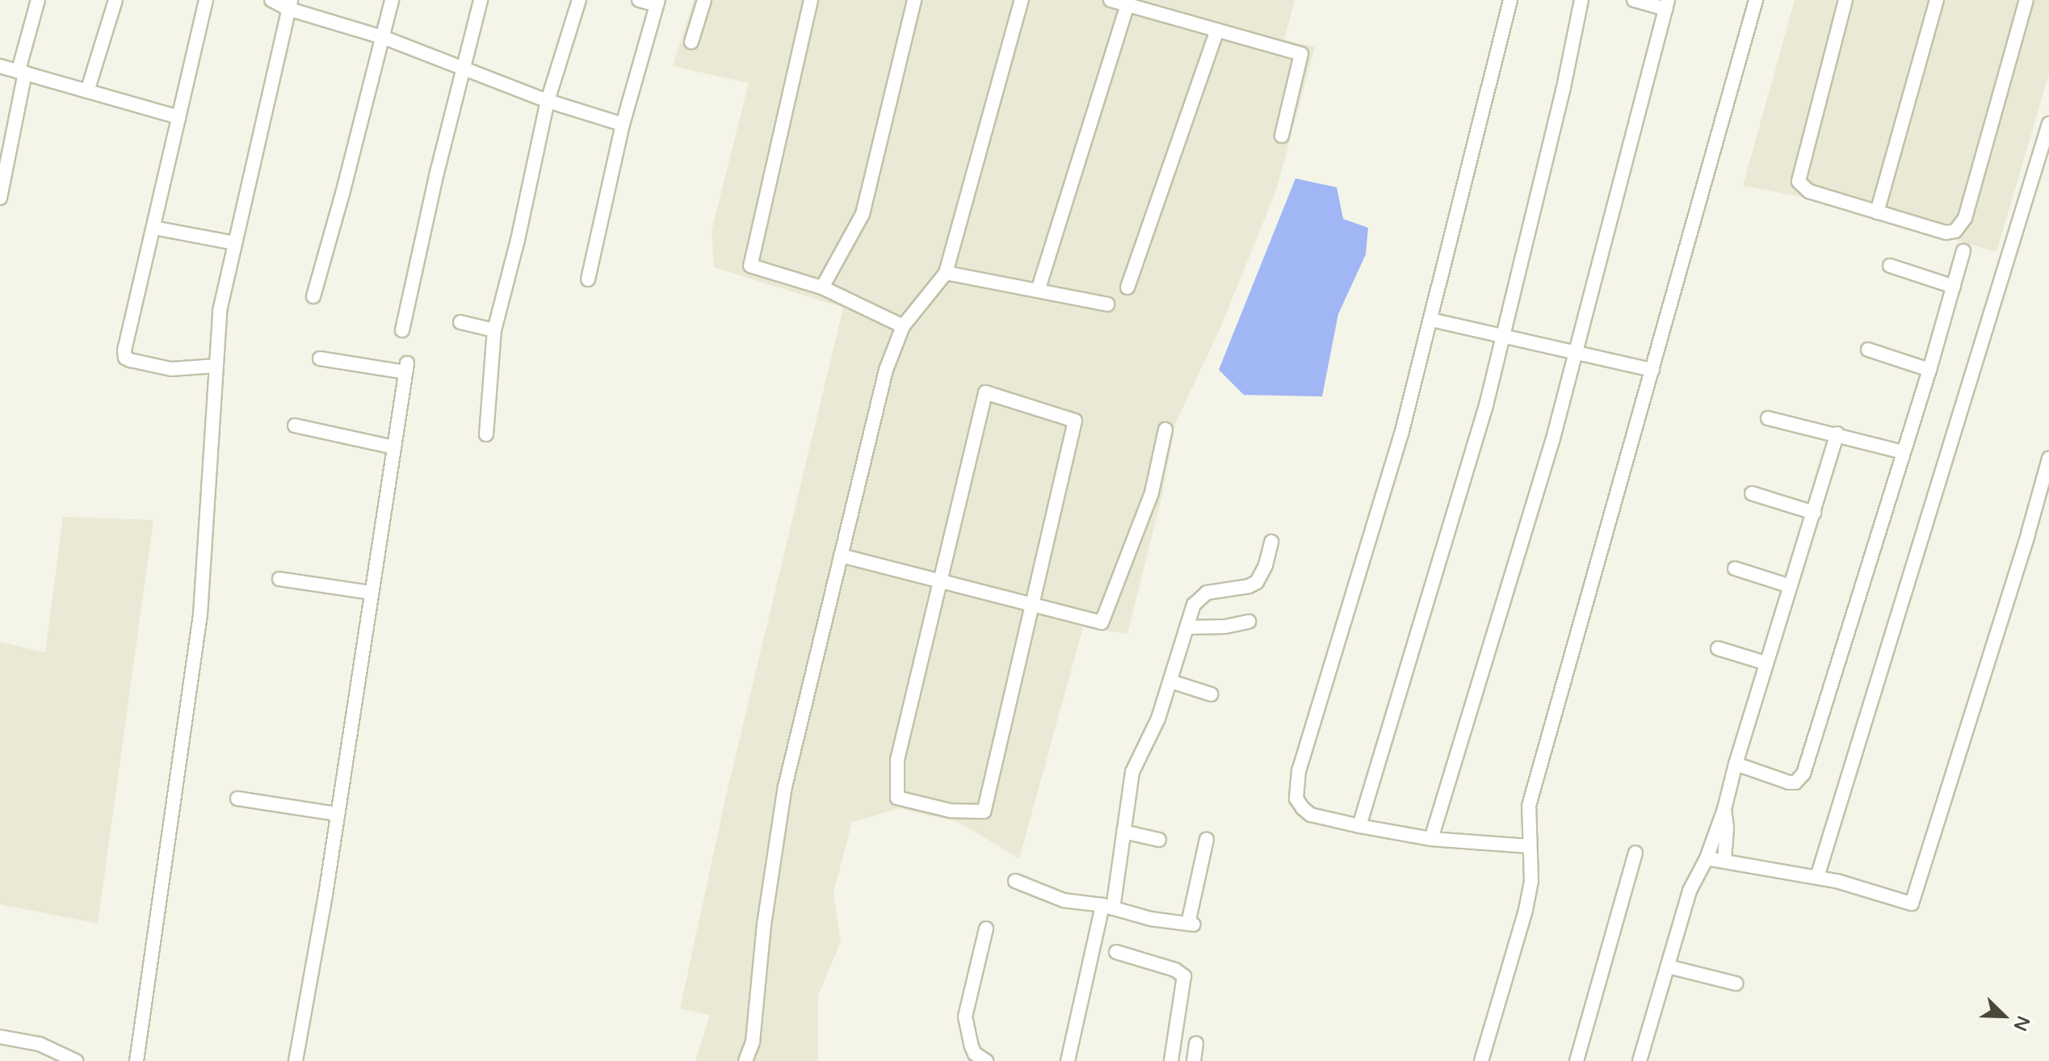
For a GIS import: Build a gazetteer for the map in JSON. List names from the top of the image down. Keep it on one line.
{"north":"bottom right"}
